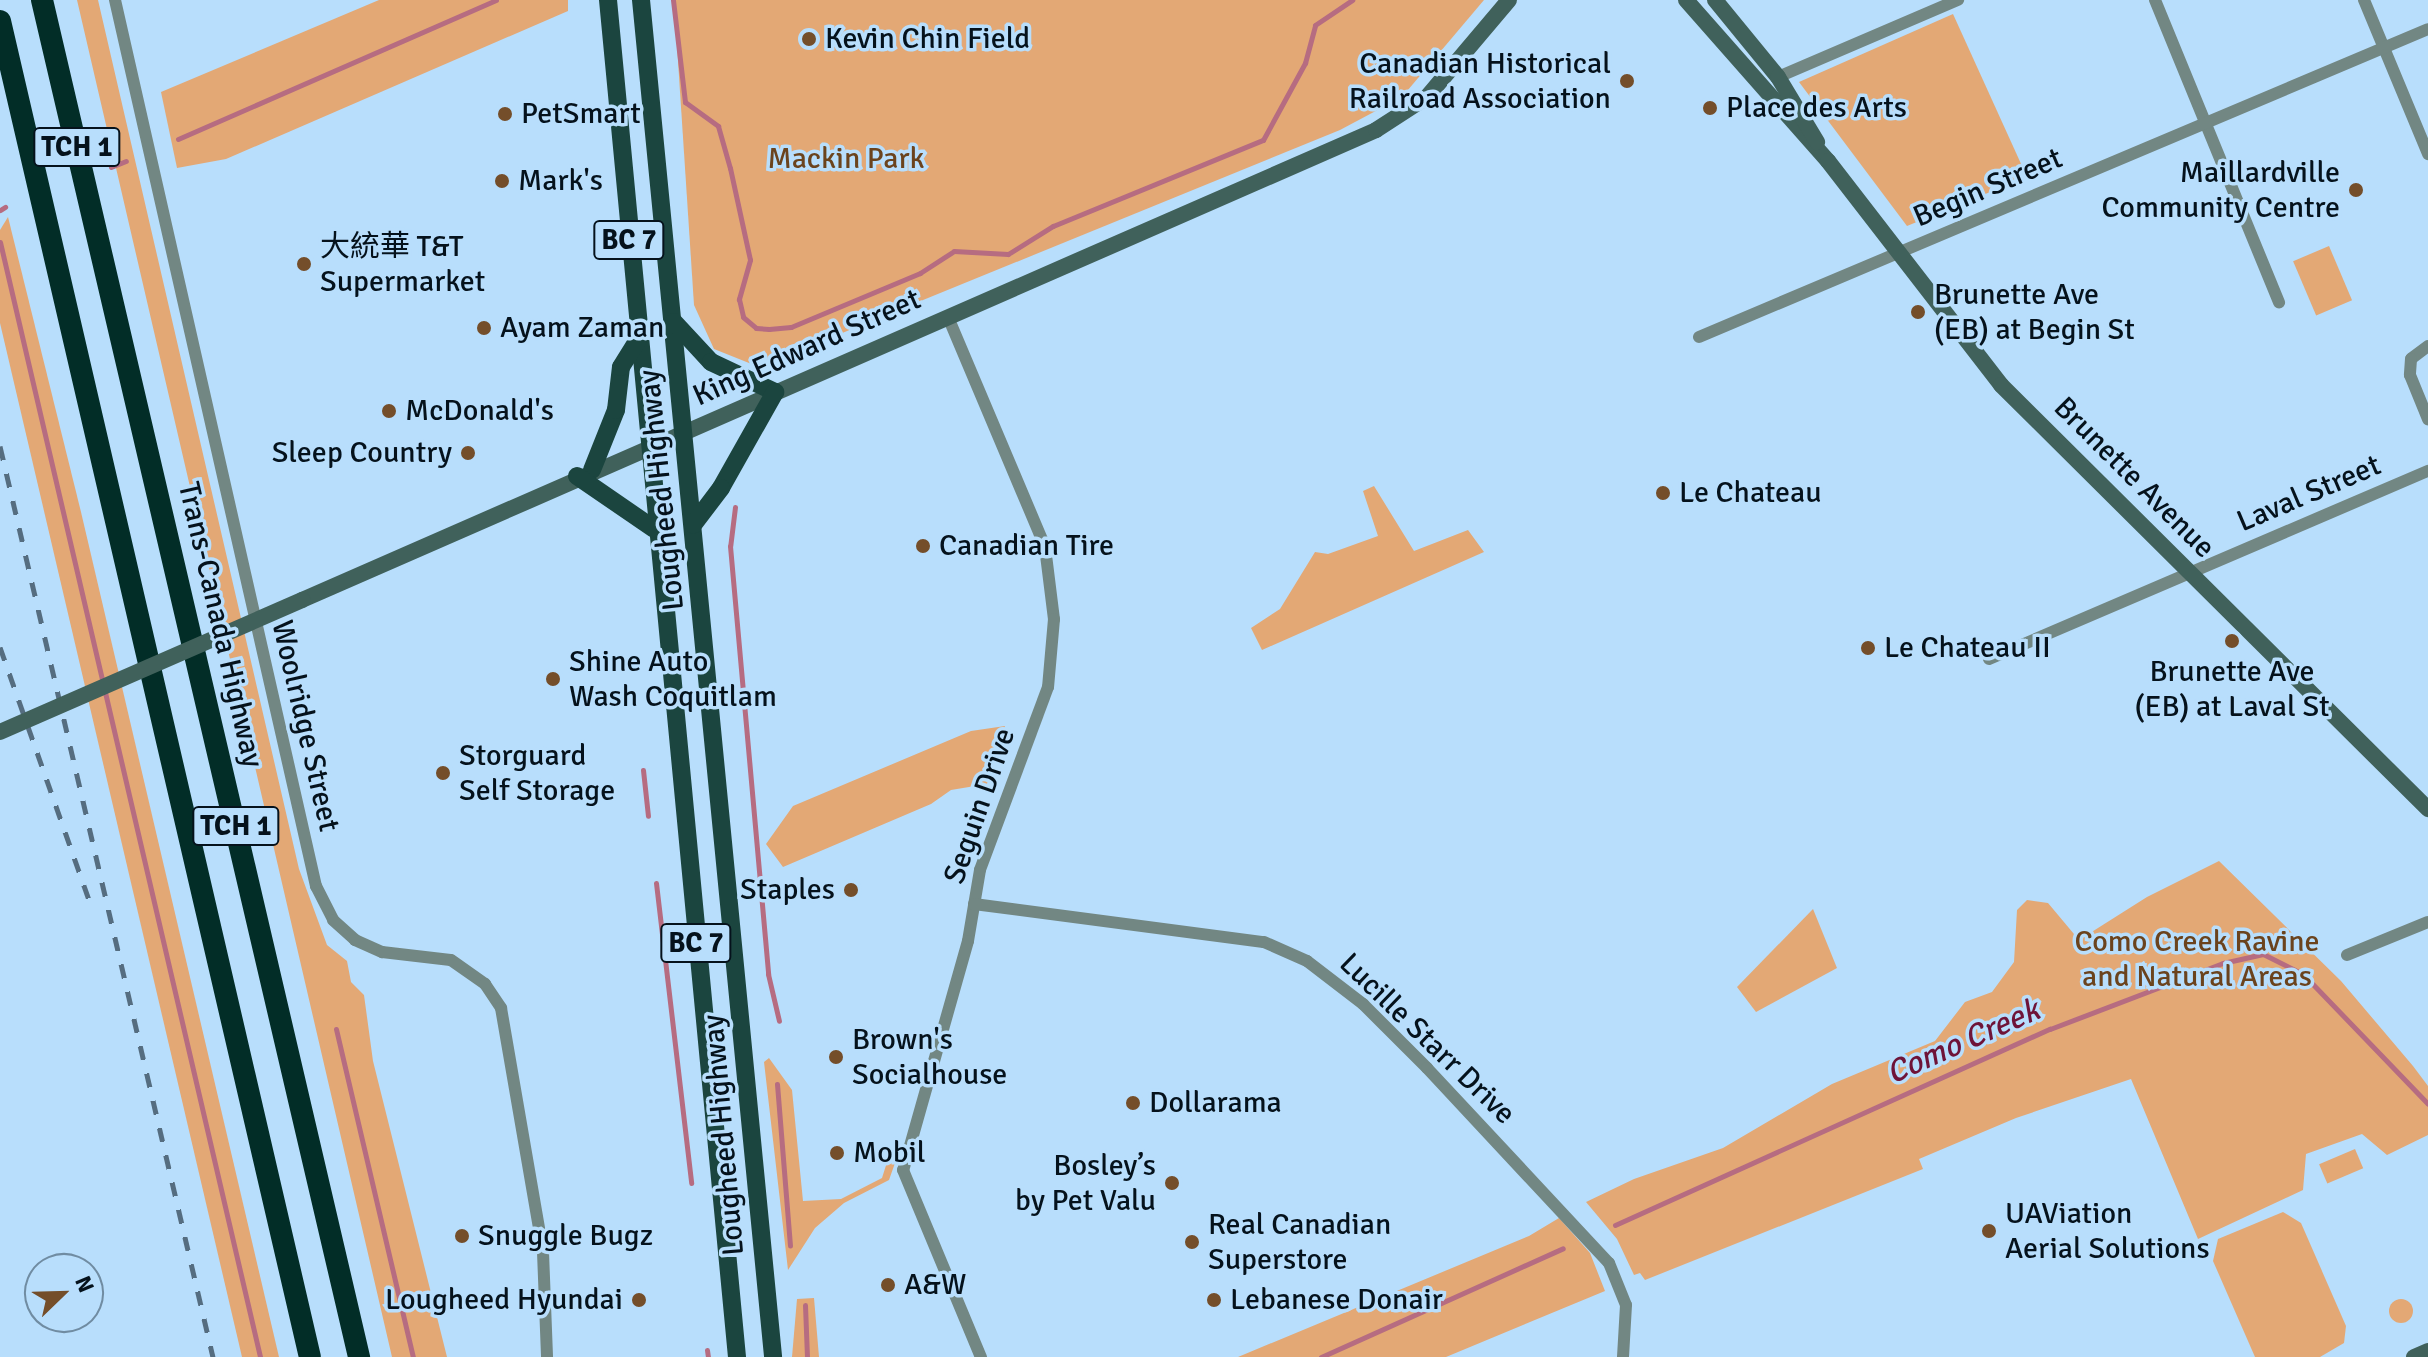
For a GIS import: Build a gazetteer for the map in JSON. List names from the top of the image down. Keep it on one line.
{"streets":{"highway":["TCH 1","Trans-Canada Highway"],"main road":["BC 7","King Edward Street","Brunette Avenue","Lougheed Highway"],"street":["Begin Street","Laval Street","Woolridge Street","Seguin Drive","Lucille Starr Drive"]},"crossings":[["Begin Street","Brunette Avenue"],["King Edward Street","Lougheed Highway"],["King Edward Street","Seguin Drive"],["Brunette Avenue","Laval Street"],["Seguin Drive","Lucille Starr Drive"]],"water":["Como Creek"],"parks":["Mackin Park","Como Creek Ravine and Natural Areas"],"places":["Kevin Chin Field","Canadian Historical Railroad Association","Place des Arts","PetSmart","Mark's","Maillardville Community Centre","大統華 T&T Supermarket","Brunette Ave (EB) at Begin St","Ayam Zaman","McDonald's","Sleep Country","Le Chateau","Canadian Tire","Brunette Ave (EB) at Laval St","Le Chateau II","Shine Auto Wash Coquitlam","Storguard Self Storage","Staples","Brown's Socialhouse","Dollarama","Mobil","Bosley’s by Pet Valu","UAViation Aerial Solutions","Snuggle Bugz","Real Canadian Superstore","A&W","Lougheed Hyundai","Lebanese Donair"],"north":"top right"}
